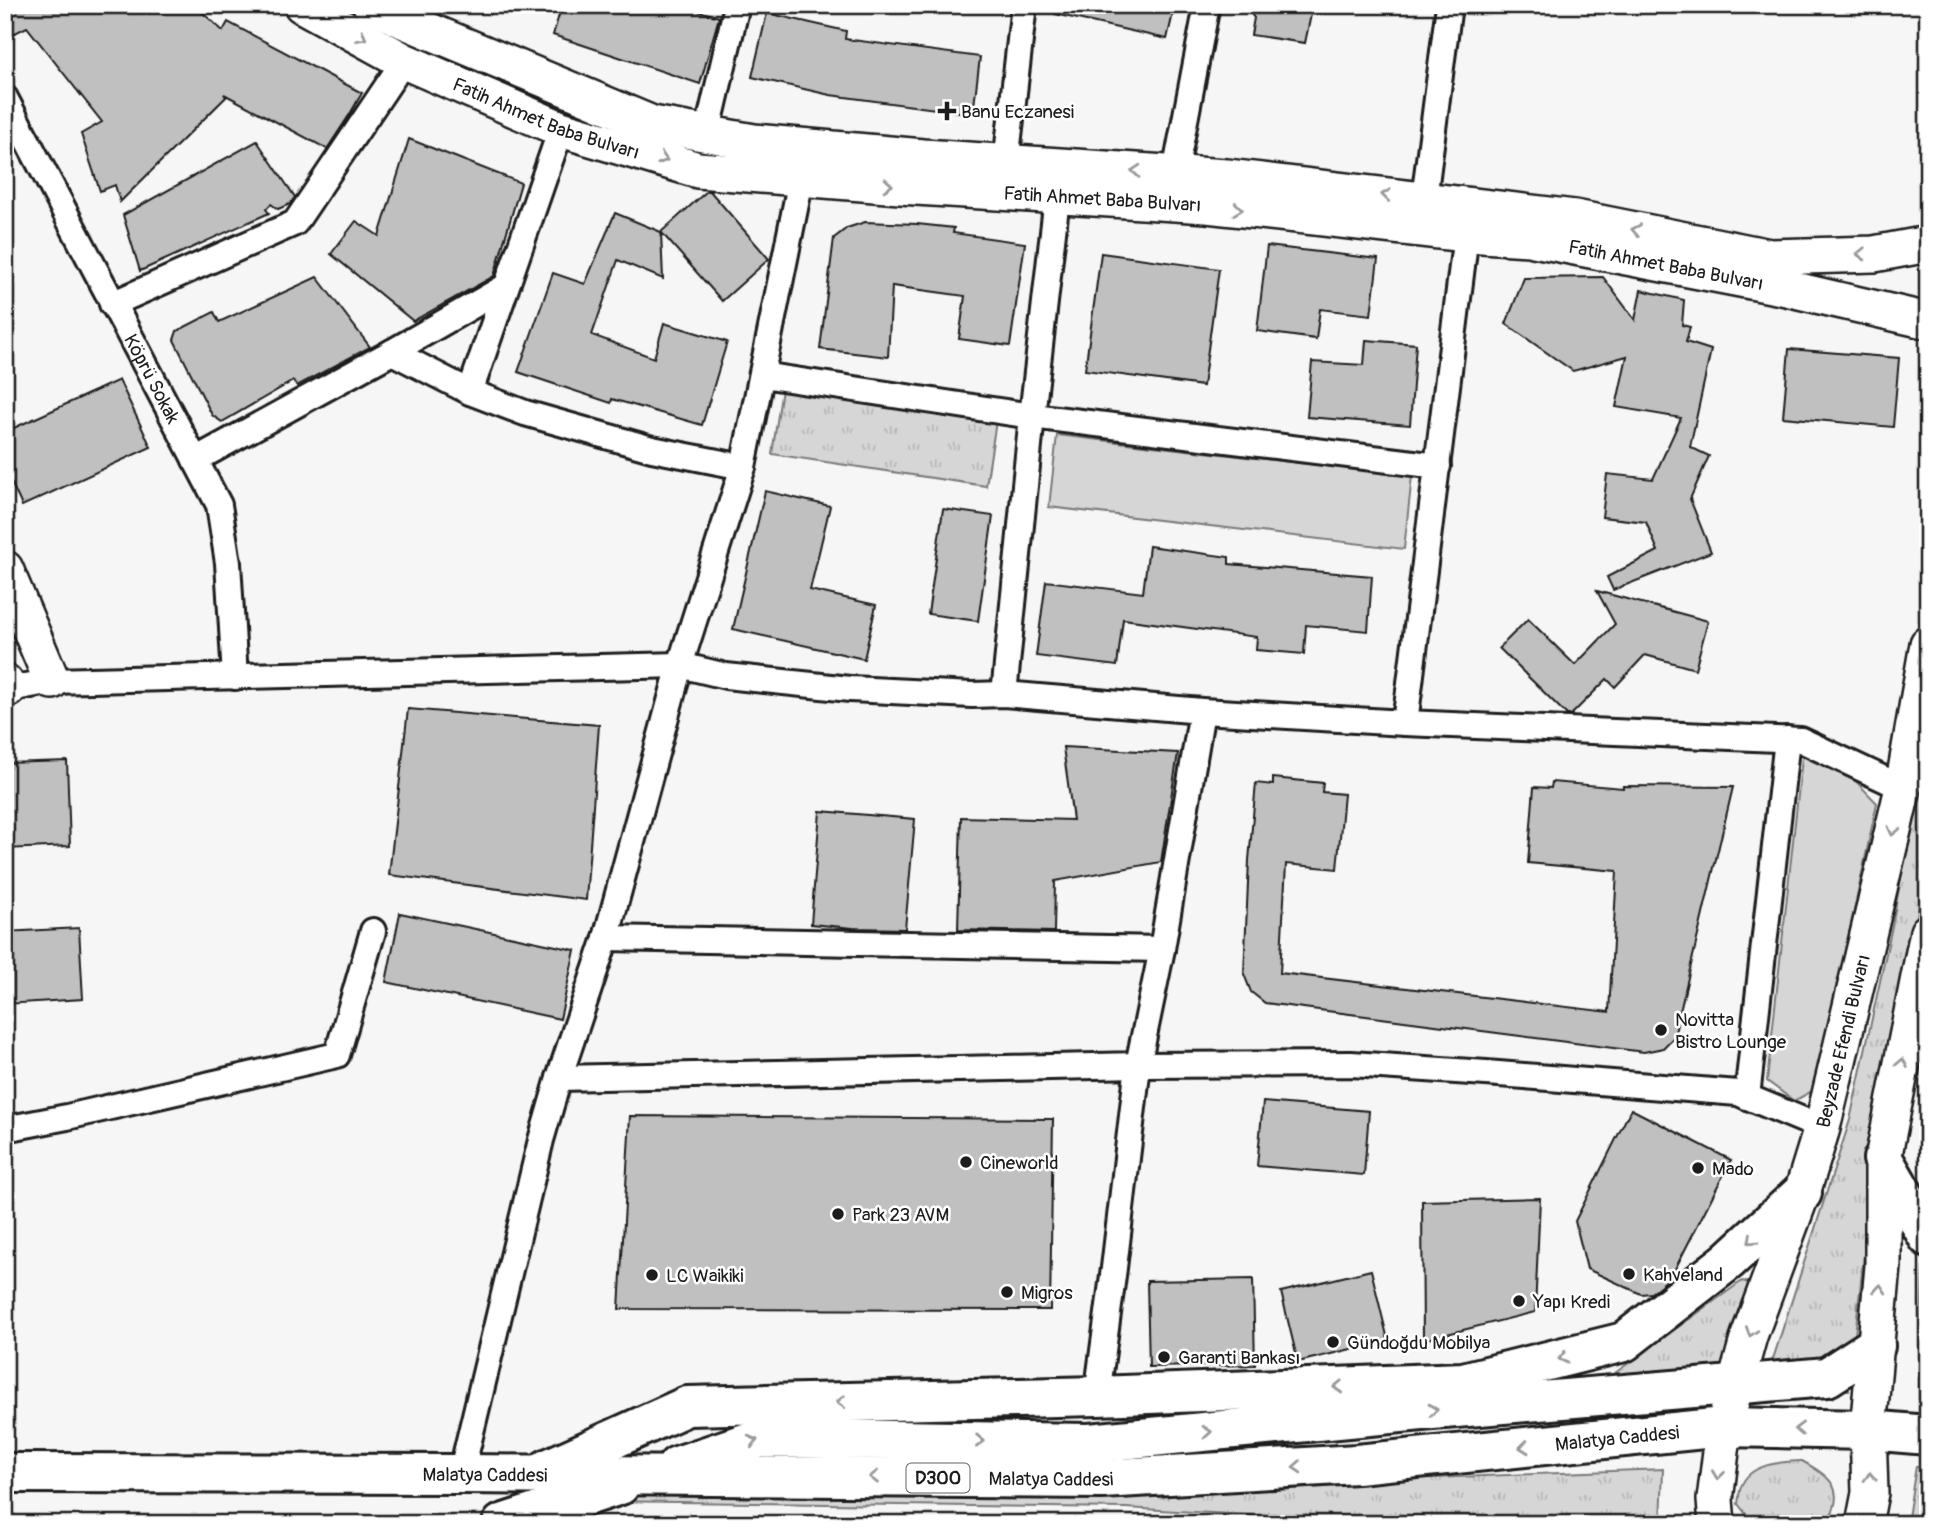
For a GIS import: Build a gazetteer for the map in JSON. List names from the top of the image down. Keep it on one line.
{"streets":{"highway":["Malatya Caddesi","D300"],"main road":["Fatih Ahmet Baba Bulvarı","Beyzade Efendi Bulvarı"],"street":["Köprü Sokak"]},"crossings":[["Beyzade Efendi Bulvarı","Malatya Caddesi"]],"places":{"health":["Banu Eczanesi"],"other":["Novitta Bistro Lounge","Cineworld","Mado","Park 23 AVM","Kahveland","LC Waikiki","Migros","Yapı Kredi","Gündoğdu Mobilya","Garanti Bankası"]}}
